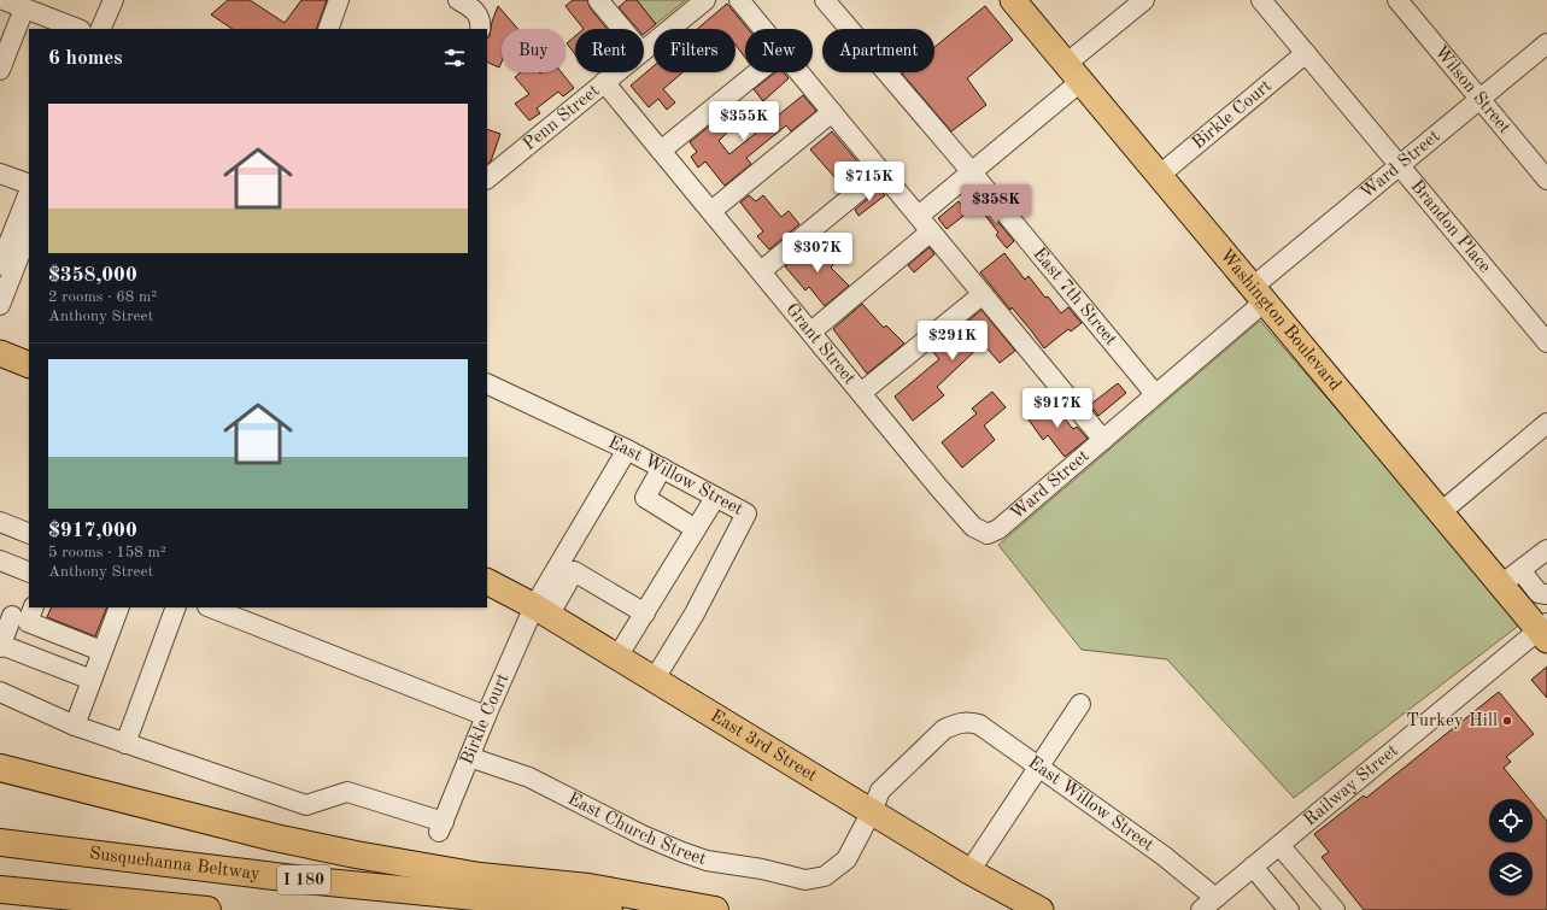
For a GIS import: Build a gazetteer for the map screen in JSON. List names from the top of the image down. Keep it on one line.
{"streets":{"highway":["Susquehanna Beltway","I 180"],"main road":["Washington Boulevard","East 3rd Street"],"street":["Wilson Street","Birkle Court","Penn Street","Ward Street","Brandon Place","East 7th Street","Grant Street","East Willow Street","Railway Street","East Church Street"]},"crossings":[["Wilson Street","Ward Street"],["Birkle Court","Brandon Place"],["Birkle Court","Washington Boulevard"],["Birkle Court","East 3rd Street"],["Birkle Court","East Church Street"],["Penn Street","Grant Street"],["Ward Street","Brandon Place"],["Ward Street","East 7th Street"],["Ward Street","Washington Boulevard"],["Ward Street","Grant Street"],["Washington Boulevard","Railway Street"],["East Willow Street","East 3rd Street"],["East Willow Street","Railway Street"],["East Willow Street","East Church Street"],["East 3rd Street","East Church Street"]],"places":["Turkey Hill"],"page":{"chip":["Buy","Rent","Filters","New","Apartment"],"heading":"6 homes","list":[{"name":"$358,000","note":"2 rooms · 68 m² · Anthony Street"},{"name":"$917,000","note":"5 rooms · 158 m² · Anthony Street"}],"price":["$355K","$715K","$358K","$307K","$291K","$917K"]}}
